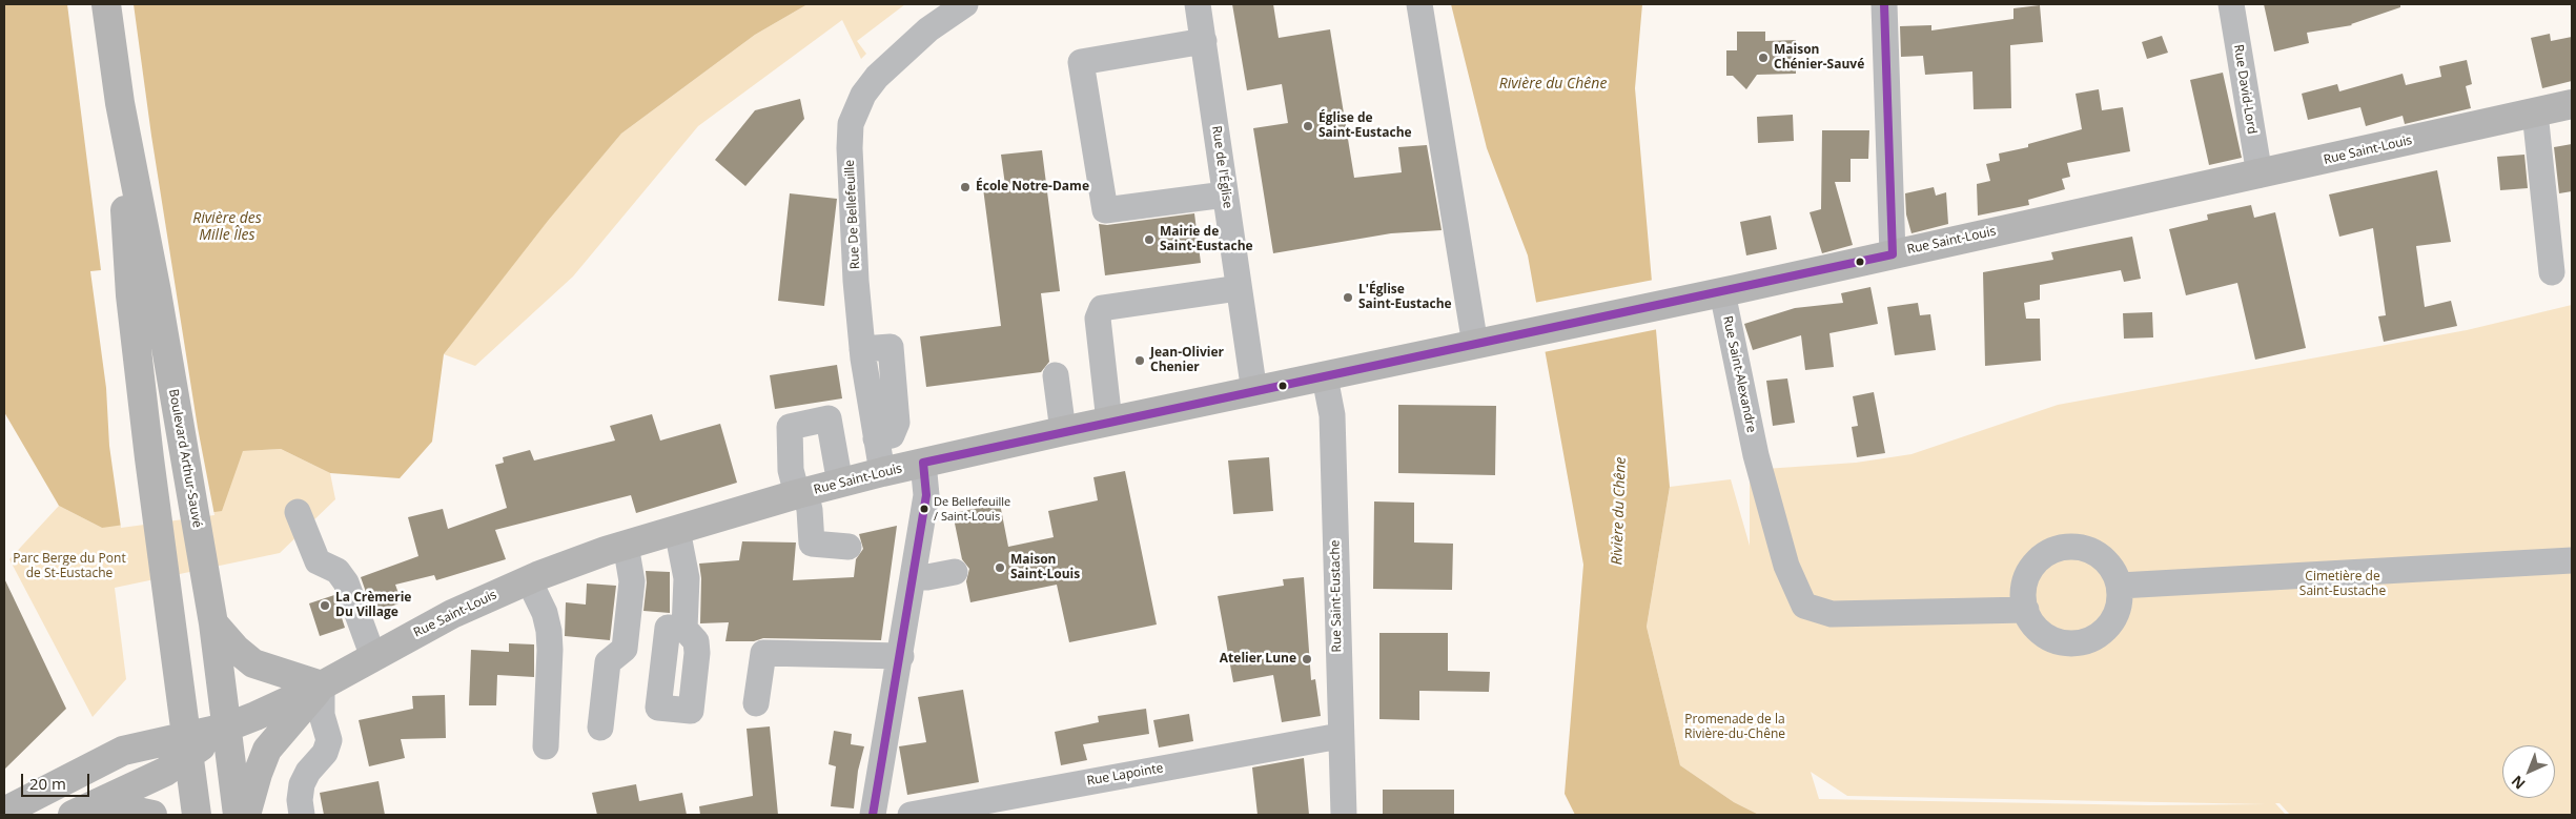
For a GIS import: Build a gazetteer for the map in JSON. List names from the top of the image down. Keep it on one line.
{"streets":{"main road":["Rue Saint-Louis","Boulevard Arthur-Sauvé"],"street":["Rue David-Lord","Rue de l'Église","Rue De Bellefeuille","Rue Saint-Alexandre","Rue Saint-Eustache","Rue Lapointe"]},"crossings":[["Rue David-Lord","Rue Saint-Louis"],["Rue Saint-Louis","Rue de l'Église"],["Rue Saint-Louis","Rue De Bellefeuille"],["Rue Saint-Louis","Rue Saint-Alexandre"],["Rue Saint-Louis","Boulevard Arthur-Sauvé"],["Rue Saint-Louis","Rue Saint-Eustache"],["Rue Saint-Eustache","Rue Lapointe"]],"water":["Rivière du Chêne","Rivière des Mille Îles"],"parks":["Parc Berge du Pont de St-Eustache","Cimetière de Saint-Eustache","Promenade de la Rivière-du-Chêne"],"places":["Maison Chénier-Sauvé","Église de Saint-Eustache","École Notre-Dame","Mairie de Saint-Eustache","L'Église Saint-Eustache","Jean-Olivier Chenier","De Bellefeuille / Saint-Louis","Maison Saint-Louis","La Crèmerie Du Village","Atelier Lune"],"scale_bar":"20 m","north":"bottom left"}
